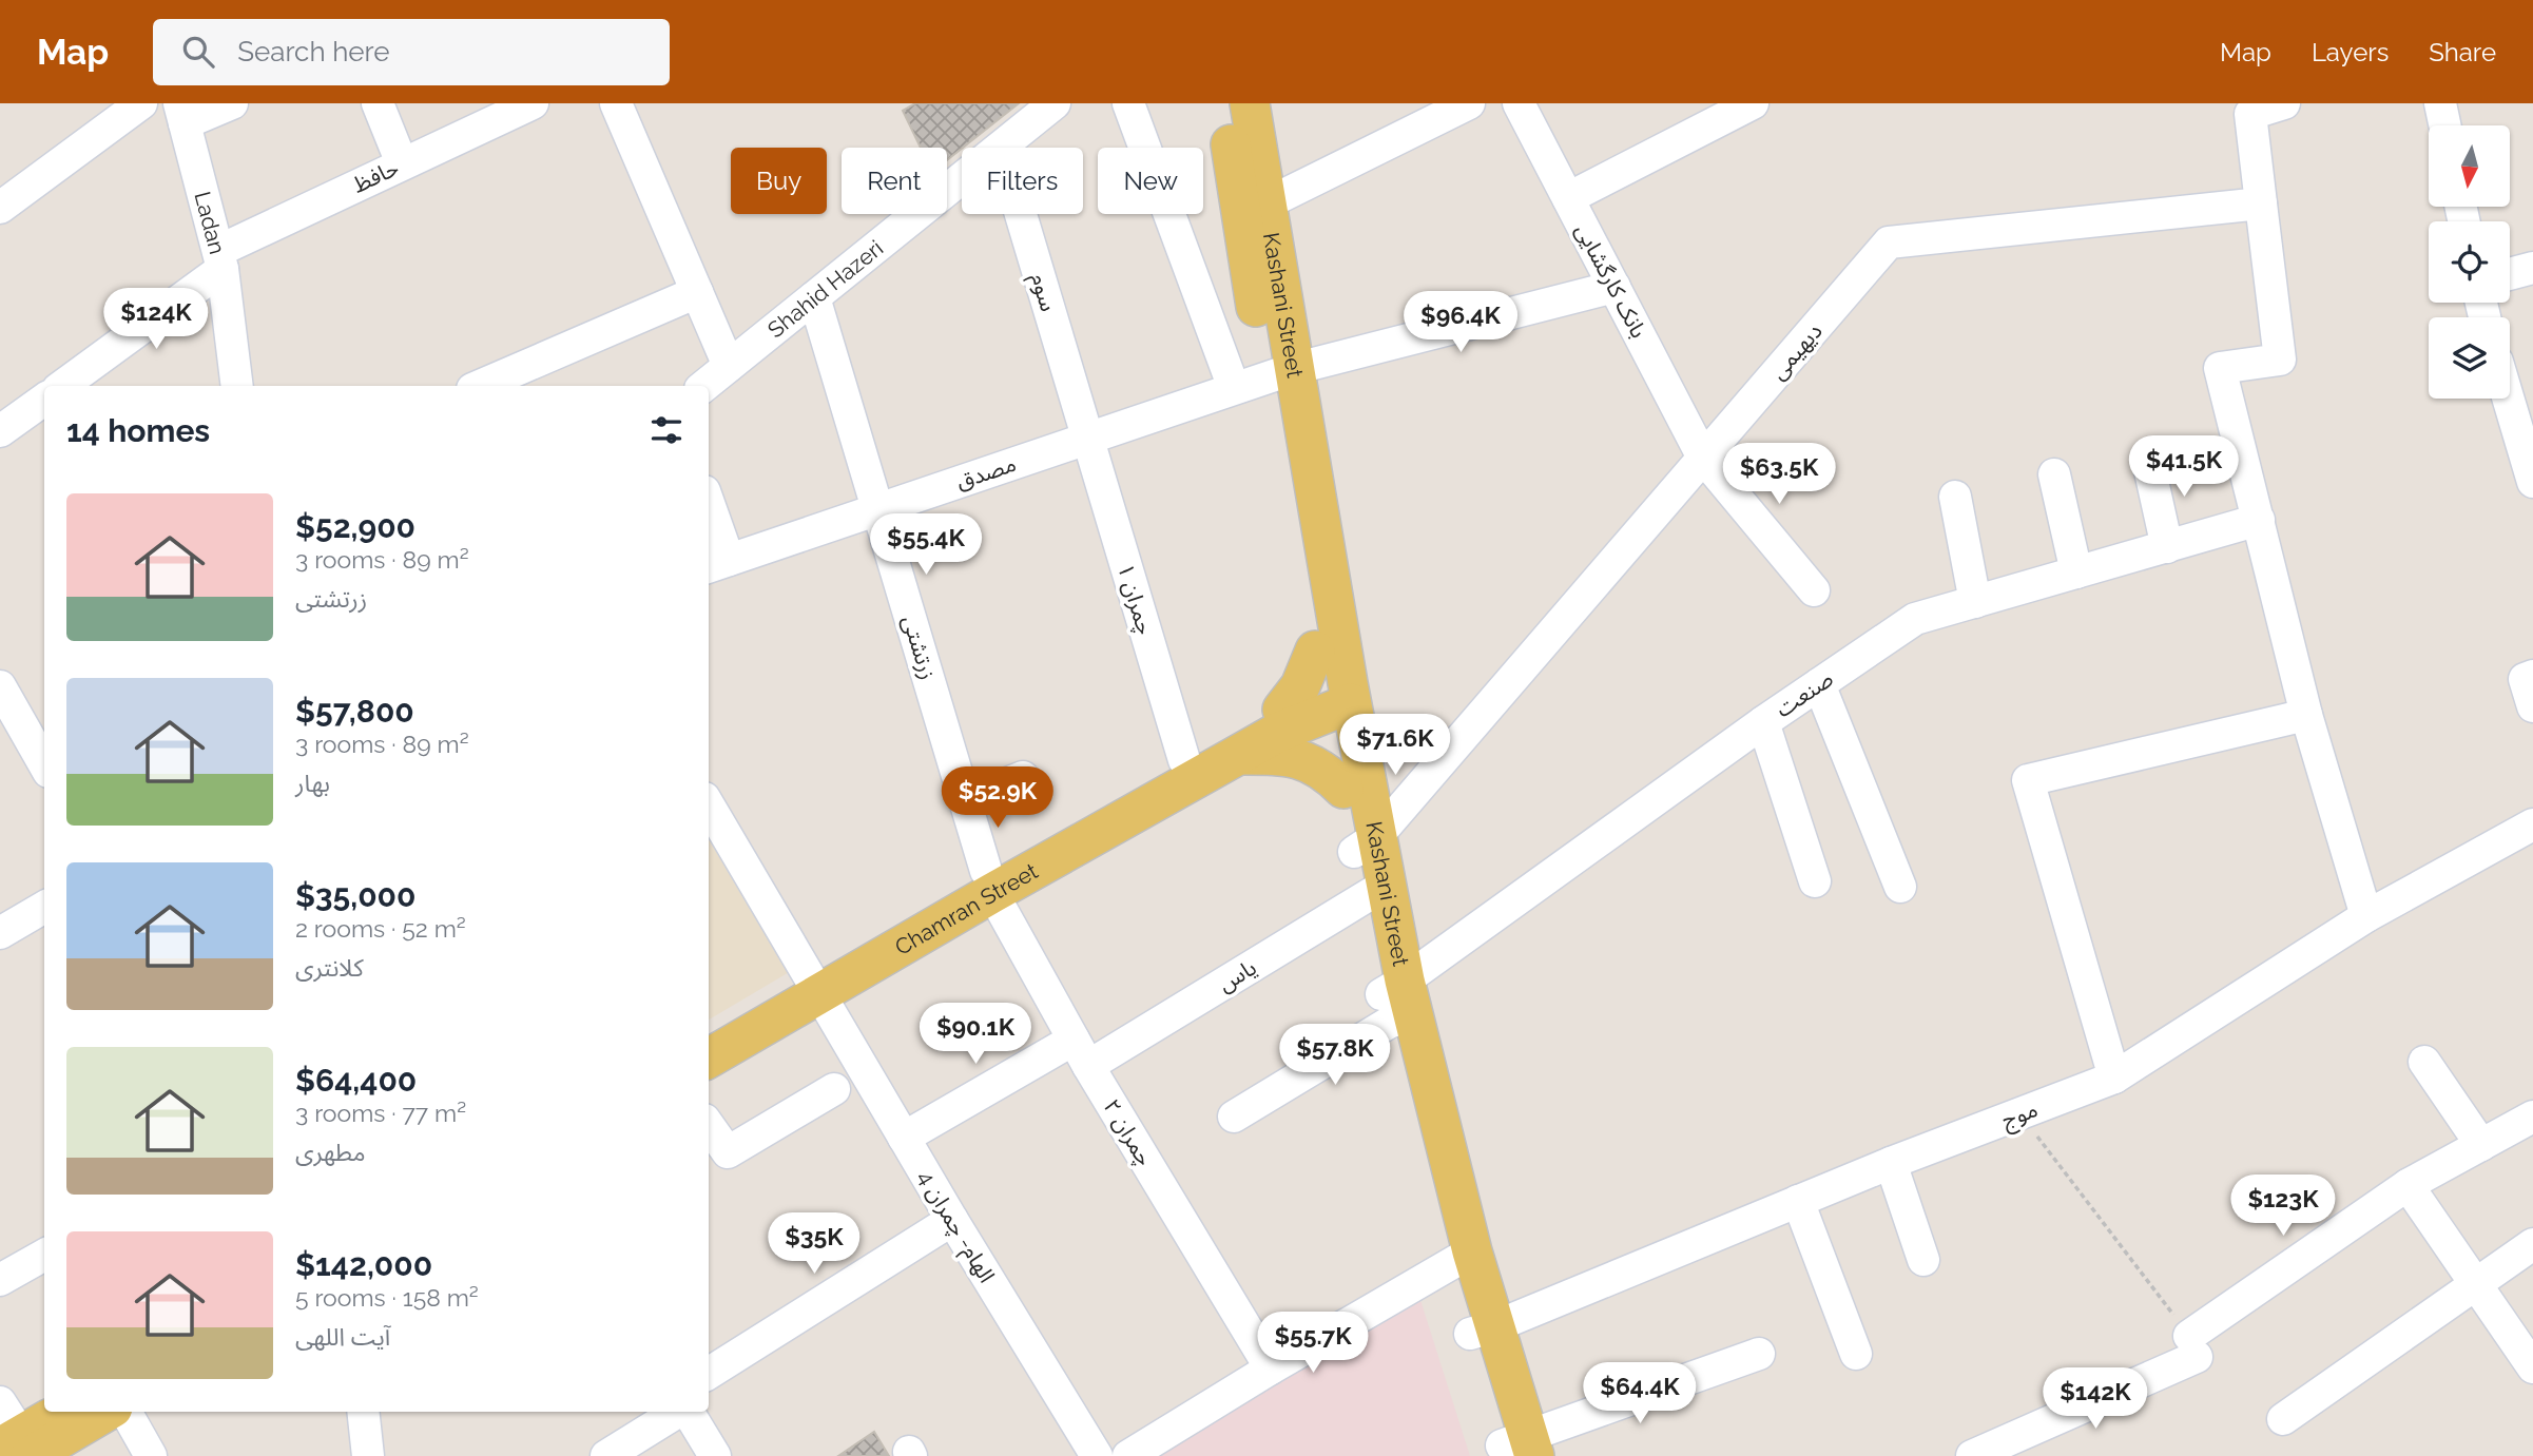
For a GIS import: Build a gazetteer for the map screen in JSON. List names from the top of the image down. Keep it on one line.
{"streets":{"main road":["Kashani Street","Chamran Street"],"street":["حافظ","Ladan","بانک کارگشایی","Shahid Hazeri","سوم","دیهیمی","مصدق","چمران ۱","زرتشتی","صنعت","یاس","موج","چمران ۲","الهام- چمران 4"]},"crossings":[["حافظ","Ladan"],["بانک کارگشایی","دیهیمی"],["بانک کارگشایی","مصدق"],["Shahid Hazeri","سوم"],["Shahid Hazeri","زرتشتی"],["سوم","مصدق"],["سوم","چمران ۱"],["Kashani Street","دیهیمی"],["Kashani Street","مصدق"],["Kashani Street","صنعت"],["Kashani Street","Chamran Street"],["Kashani Street","یاس"],["Kashani Street","موج"],["مصدق","چمران ۱"],["مصدق","زرتشتی"],["چمران ۱","Chamran Street"],["زرتشتی","Chamran Street"],["زرتشتی","چمران ۲"],["Chamran Street","چمران ۲"],["Chamran Street","الهام- چمران 4"],["یاس","چمران ۲"],["یاس","الهام- چمران 4"]],"north":"bottom","page":{"header":"Map","search":"Search here","nav":["Map","Layers","Share"],"chip":["Buy","Rent","Filters","New"],"price":["$124K","$96.4K","$41.5K","$63.5K","$55.4K","$71.6K","$52.9K","$90.1K","$57.8K","$123K","$35K","$55.7K","$64.4K","$142K"],"heading":"14 homes","list":[{"name":"$52,900","note":"3 rooms · 89 m² · زرتشتی"},{"name":"$57,800","note":"3 rooms · 89 m² · بهار"},{"name":"$35,000","note":"2 rooms · 52 m² · کلانتری"},{"name":"$64,400","note":"3 rooms · 77 m² · مطهری"},{"name":"$142,000","note":"5 rooms · 158 m² · آیت اللهی"}]}}
